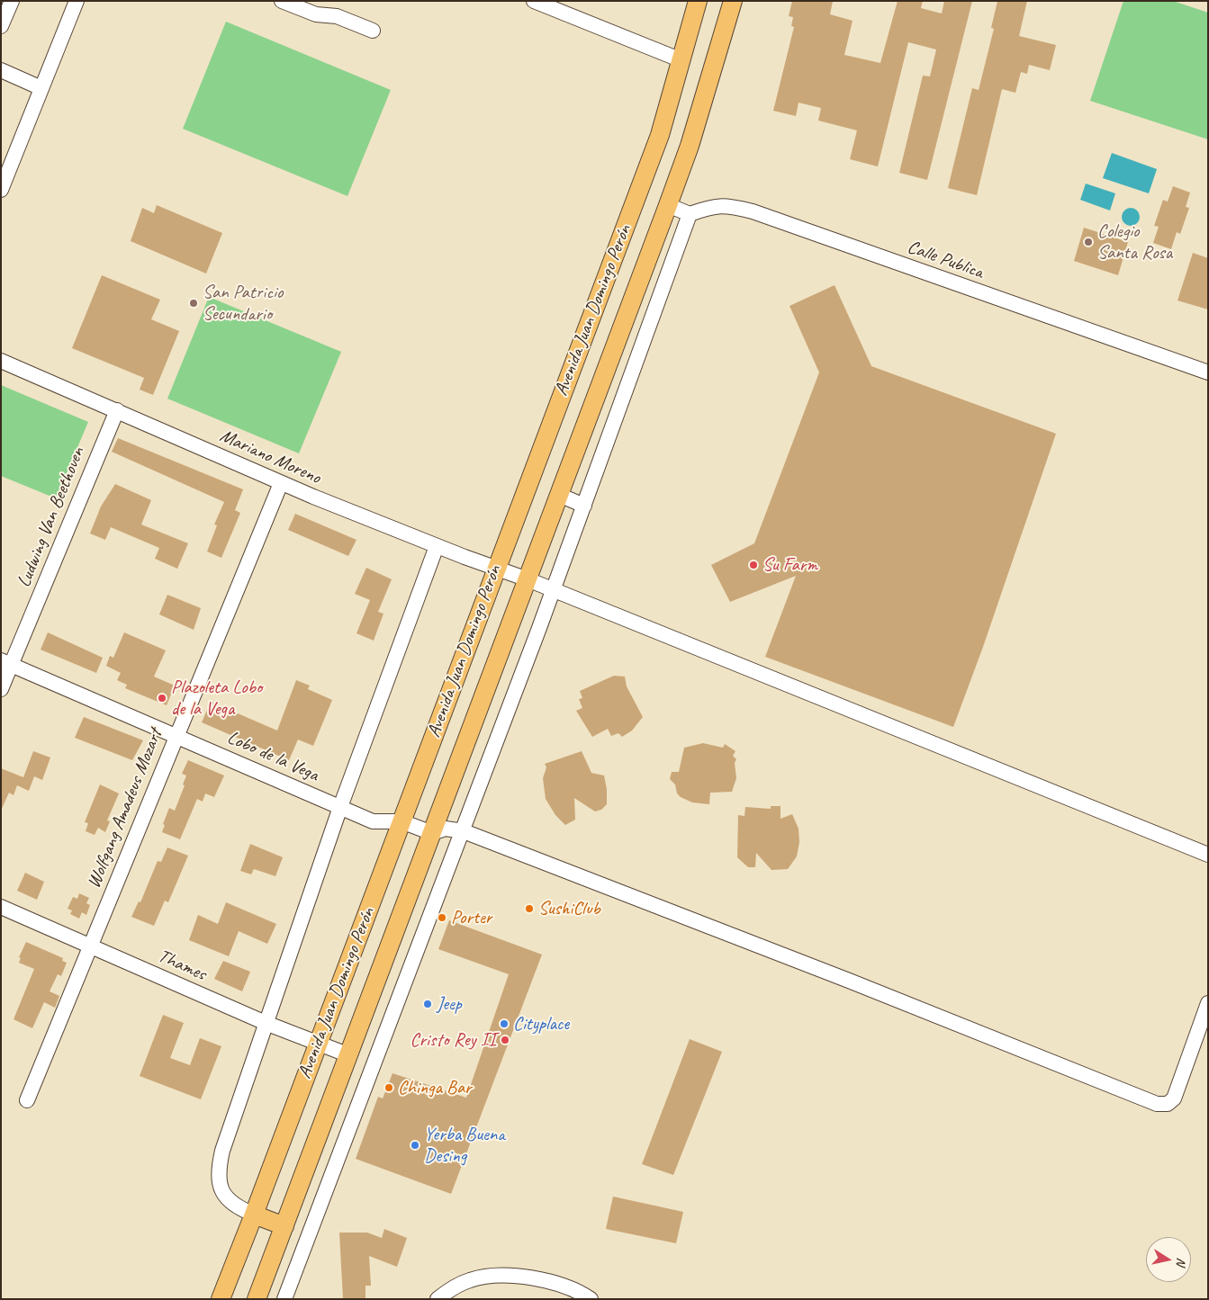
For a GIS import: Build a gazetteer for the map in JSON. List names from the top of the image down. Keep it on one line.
{"streets":{"main road":["Avenida Juan Domingo Perón"],"street":["Calle Publica","Mariano Moreno","Ludwing Van Beethoven","Lobo de la Vega","Wolfgang Amadeus Mozart","Thames"]},"crossings":[["Avenida Juan Domingo Perón","Mariano Moreno"],["Avenida Juan Domingo Perón","Lobo de la Vega"],["Avenida Juan Domingo Perón","Thames"],["Mariano Moreno","Ludwing Van Beethoven"],["Mariano Moreno","Wolfgang Amadeus Mozart"],["Ludwing Van Beethoven","Lobo de la Vega"],["Lobo de la Vega","Wolfgang Amadeus Mozart"],["Wolfgang Amadeus Mozart","Thames"]],"places":["Colegio Santa Rosa","San Patricio Secundario","Su Farm","Plazoleta Lobo de la Vega","SushiClub","Porter","Jeep","Cityplace","Cristo Rey II","Chinga Bar","Yerba Buena Desing"],"north":"right"}
